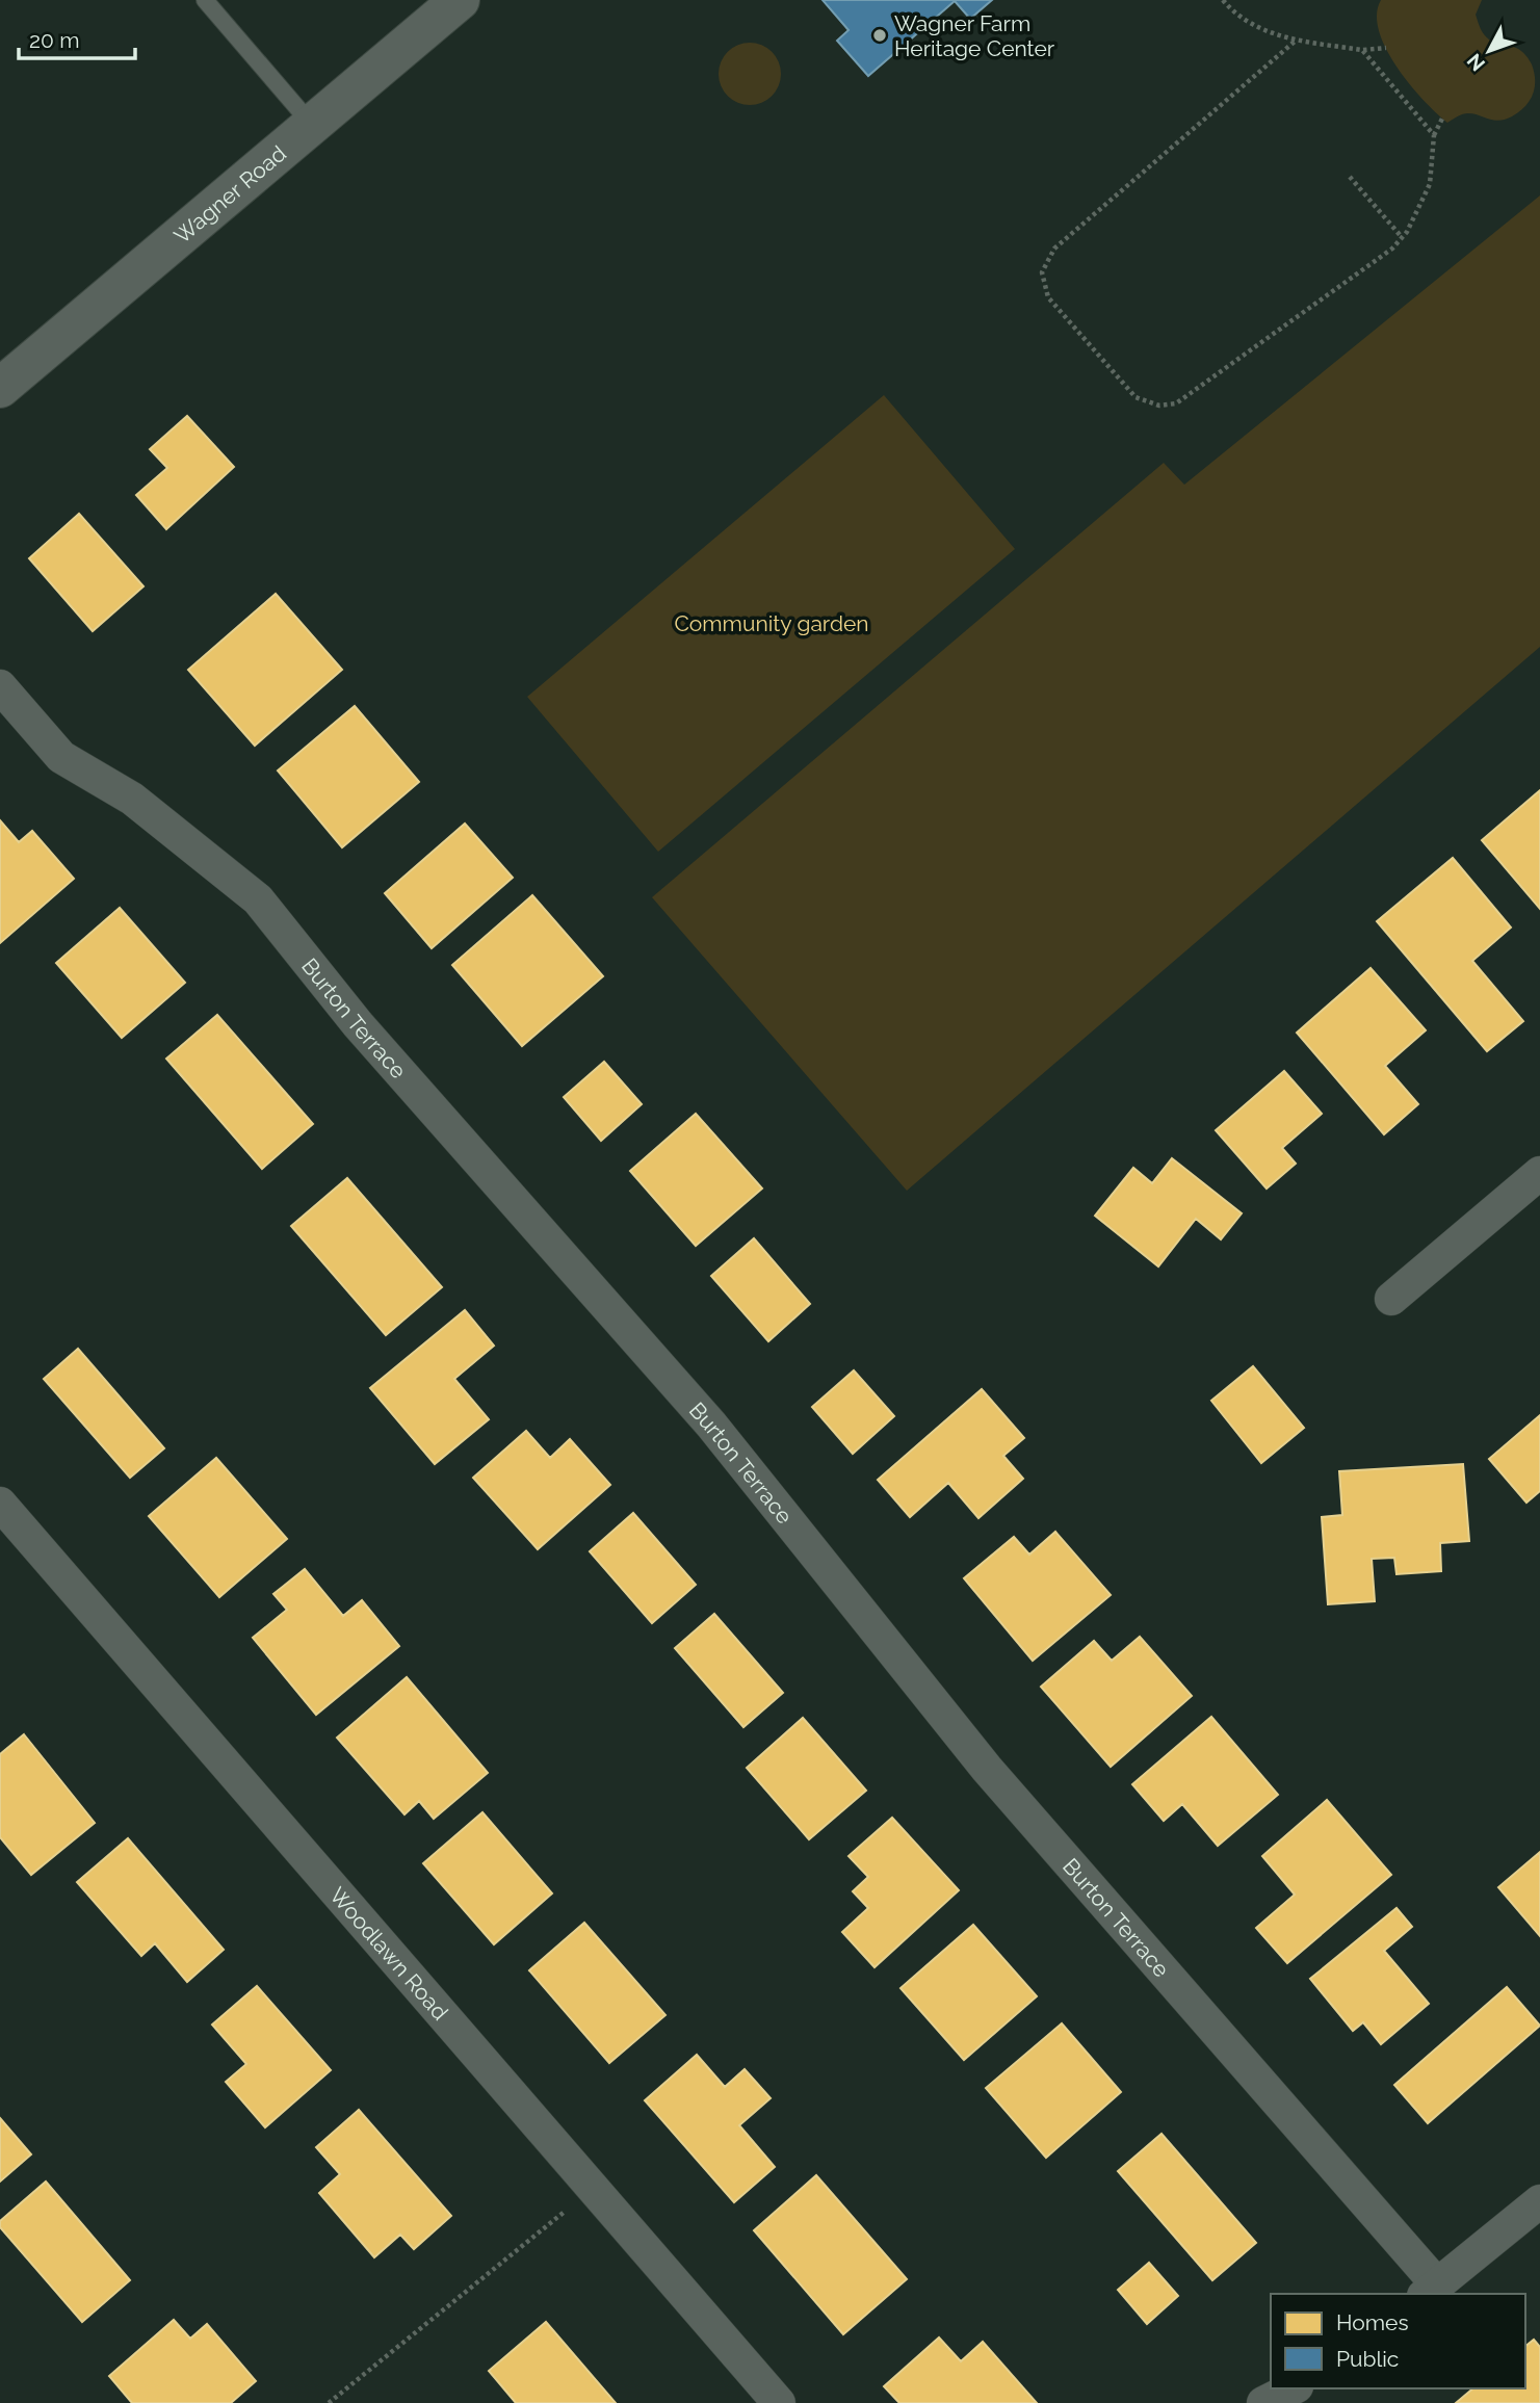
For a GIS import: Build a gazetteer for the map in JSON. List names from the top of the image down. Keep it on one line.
{"streets":{"street":["Wagner Road","Burton Terrace","Woodlawn Road"]},"parks":["Community garden"],"places":["Wagner Farm Heritage Center"],"legend":["Homes","Public"],"scale_bar":"20 m","north":"bottom left"}
